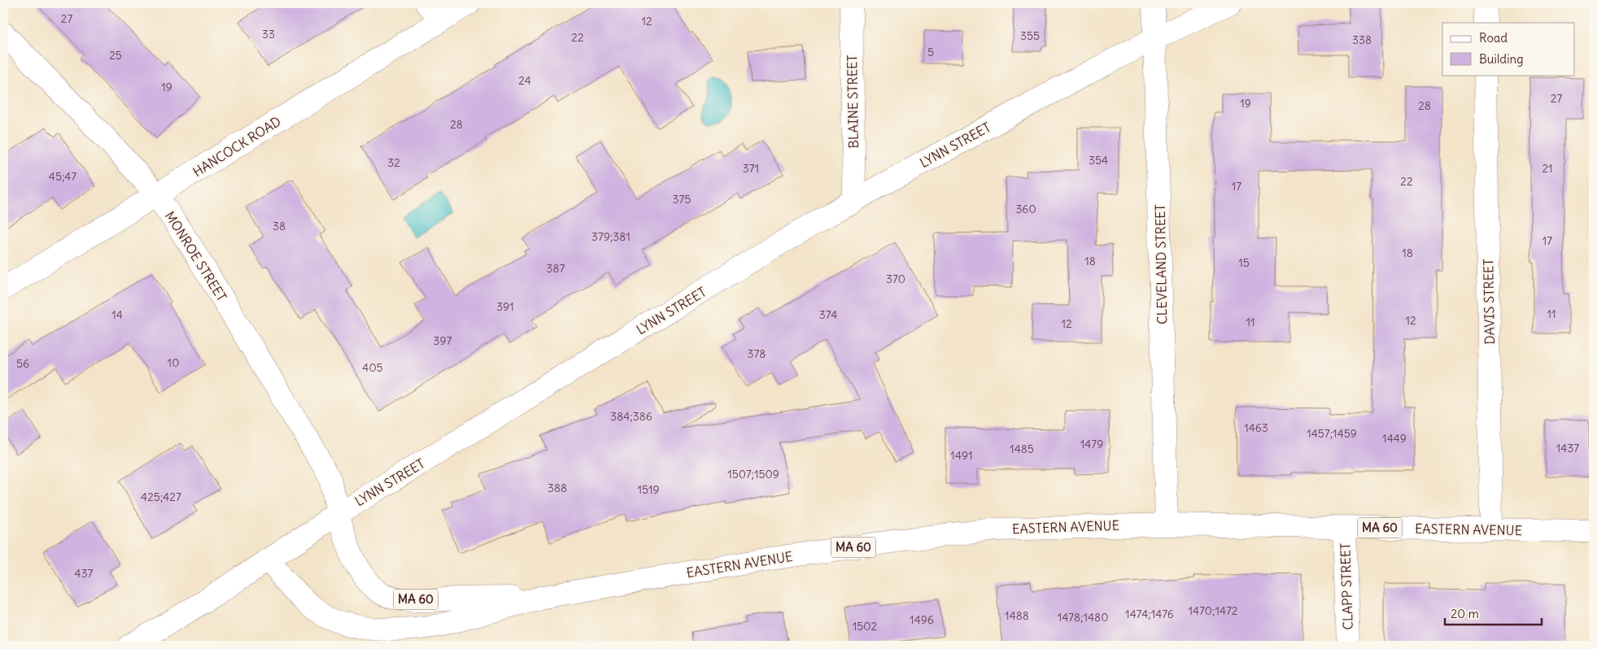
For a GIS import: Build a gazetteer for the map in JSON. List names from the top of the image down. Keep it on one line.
{"streets":{"main road":["BLAINE STREET","LYNN STREET","HANCOCK ROAD","MONROE STREET","CLEVELAND STREET","DAVIS STREET","EASTERN AVENUE","MA 60","CLAPP STREET"]},"crossings":[["BLAINE STREET","LYNN STREET"],["LYNN STREET","MONROE STREET"],["LYNN STREET","CLEVELAND STREET"],["LYNN STREET","EASTERN AVENUE"],["HANCOCK ROAD","MONROE STREET"],["MONROE STREET","EASTERN AVENUE"],["CLEVELAND STREET","EASTERN AVENUE"],["DAVIS STREET","EASTERN AVENUE"],["EASTERN AVENUE","CLAPP STREET"]],"house_numbers":["27","12","33","355","22","338","5","25","24","19","27","19","28","28","354","32","371","21","45;47","22","17","375","360","38","379;381","17","18","18","15","387","370","391","11","14","374","12","11","12","397","378","10","56","405","384;386","1463","1457;1459","1449","1479","1437","1485","1491","1507;1509","388","1519","425;427","437","1470;1472","1474;1476","1488","1478;1480","1496","1502"],"legend":["Road","Building"],"scale_bar":"20 m"}
